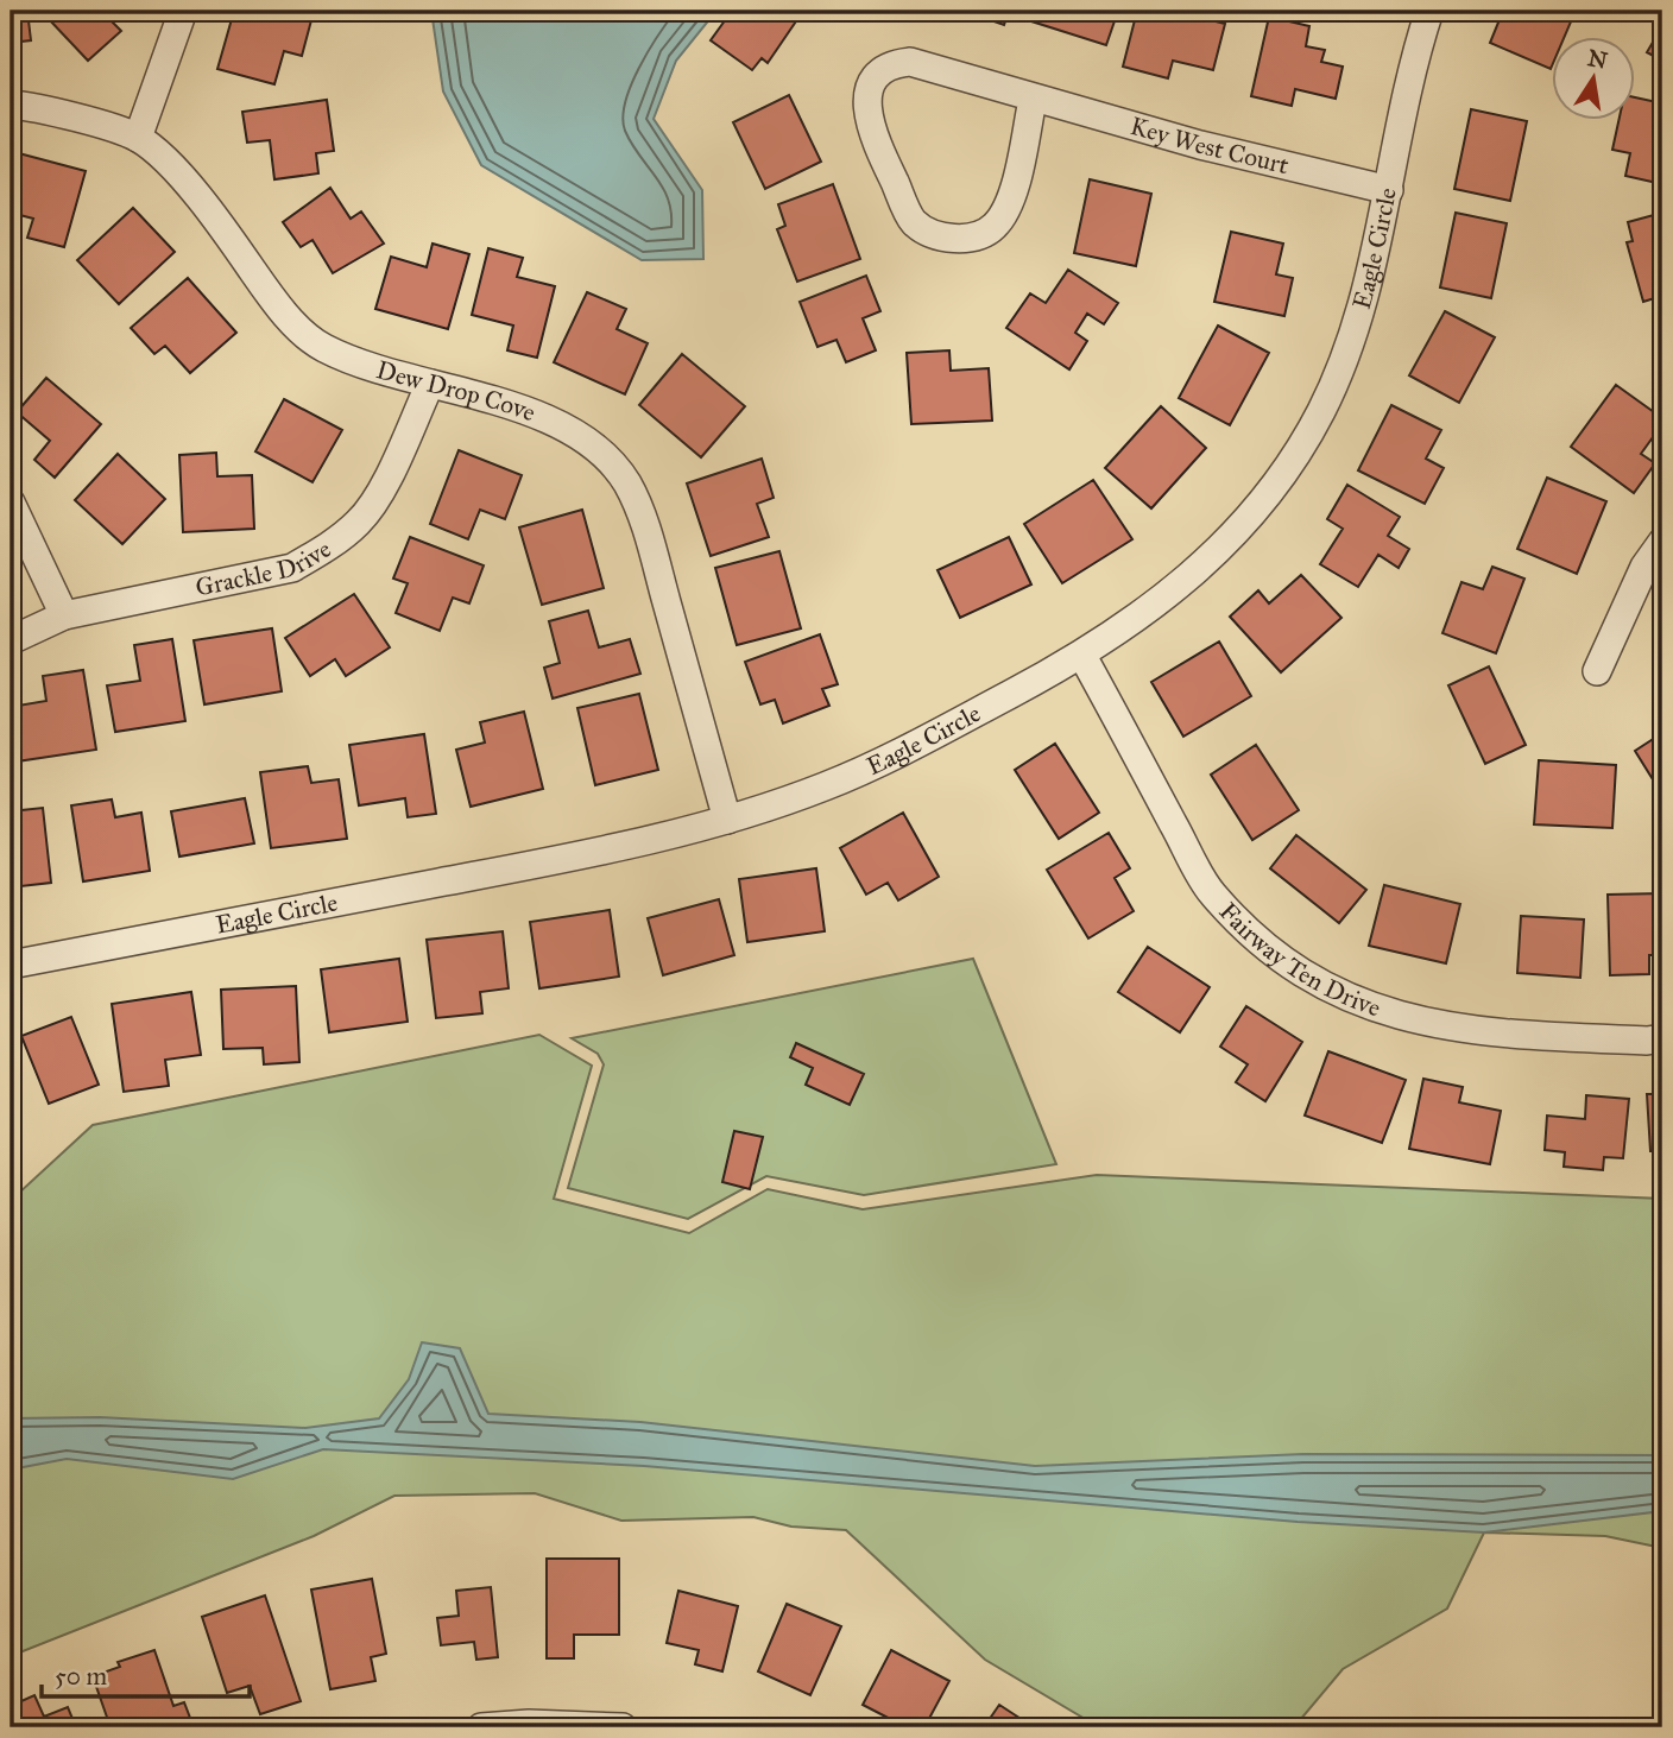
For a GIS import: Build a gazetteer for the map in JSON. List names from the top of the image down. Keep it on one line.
{"streets":{"street":["Key West Court","Eagle Circle","Dew Drop Cove","Grackle Drive","Fairway Ten Drive"]},"crossings":[["Key West Court","Eagle Circle"],["Eagle Circle","Dew Drop Cove"],["Eagle Circle","Fairway Ten Drive"],["Dew Drop Cove","Grackle Drive"]],"scale_bar":"50 m","north":"top"}
